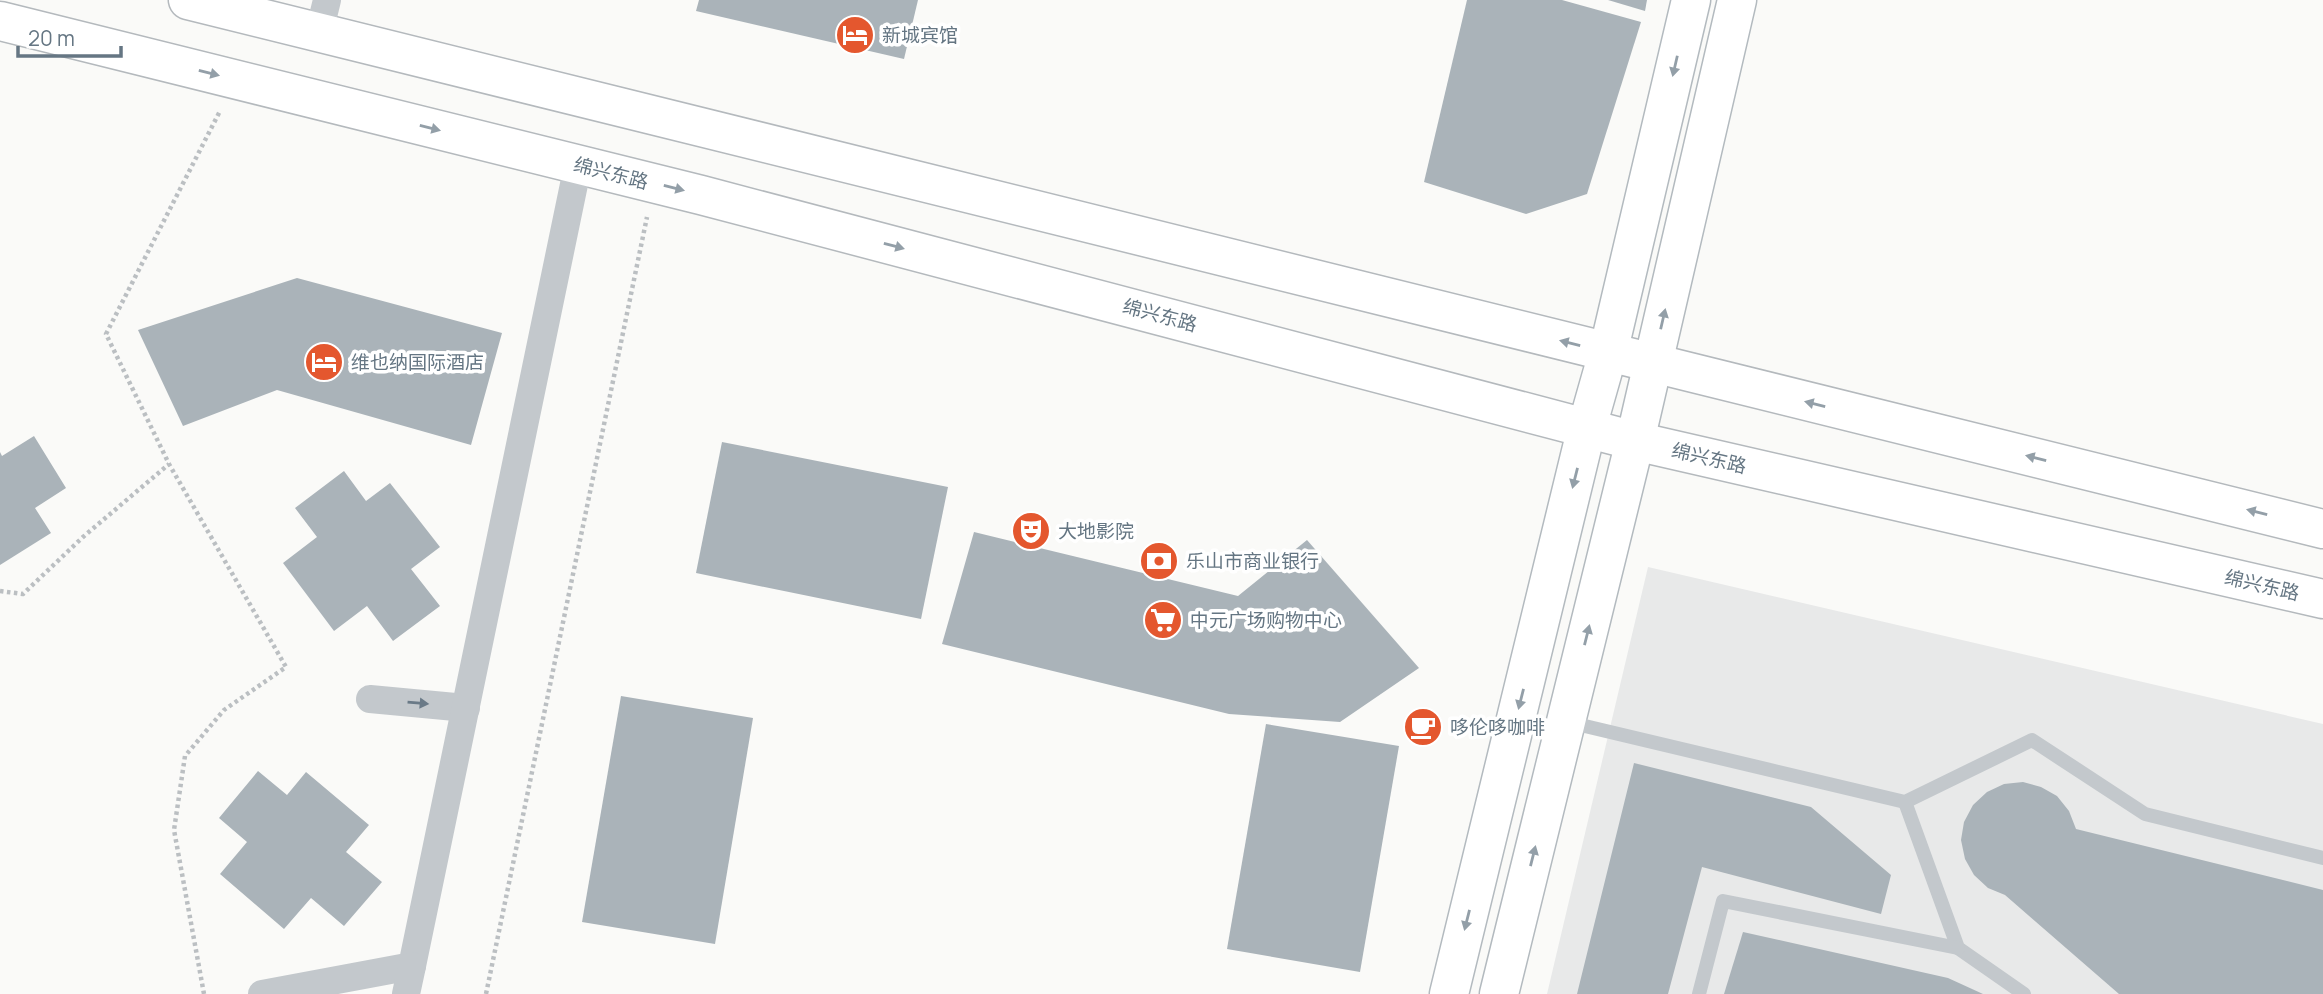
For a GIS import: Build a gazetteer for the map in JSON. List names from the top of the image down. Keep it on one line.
{"streets":{"main road":["绵兴东路"]},"places":{"hotel":["新城宾馆","维也纳国际酒店"],"theatre":["大地影院"],"bank":["乐山市商业银行"],"supermarket":["中元广场购物中心"],"cafe":["哆伦哆咖啡"]},"scale_bar":"20 m"}
